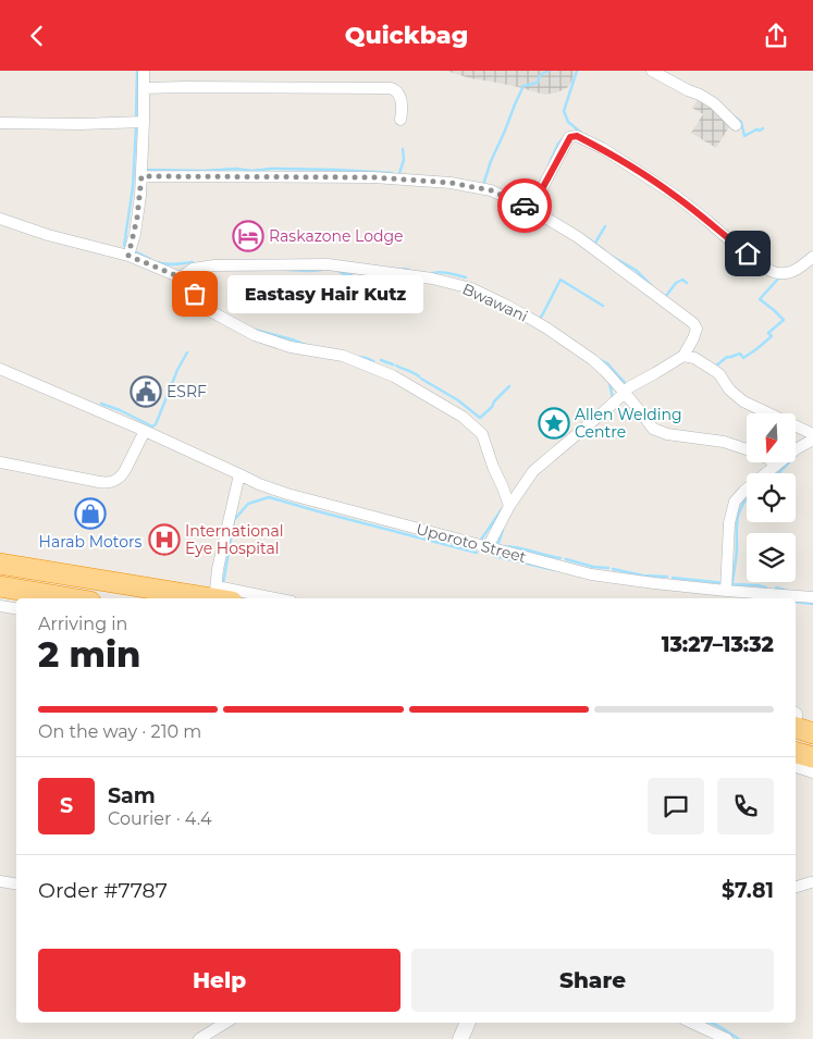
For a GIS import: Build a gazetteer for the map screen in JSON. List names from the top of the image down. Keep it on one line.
{"streets":{"street":["Bwawani","Uporoto Street"]},"places":{"hotel":["Raskazone Lodge"],"other":["Eastasy Hair Kutz"],"public building":["ESRF"],"place":["Allen Welding Centre"],"shop":["Harab Motors"],"hospital":["International Eye Hospital"]},"north":"bottom","page":{"header":"Quickbag","bubble":"Eastasy Hair Kutz","heading":["2 min","Arriving in","13:27–13:32"],"panel":["Sam","Courier · 4.4","Order #7787","$7.81"],"bar":"On the way · 210 m","round":"S","buttons":["Help","Share"]}}
